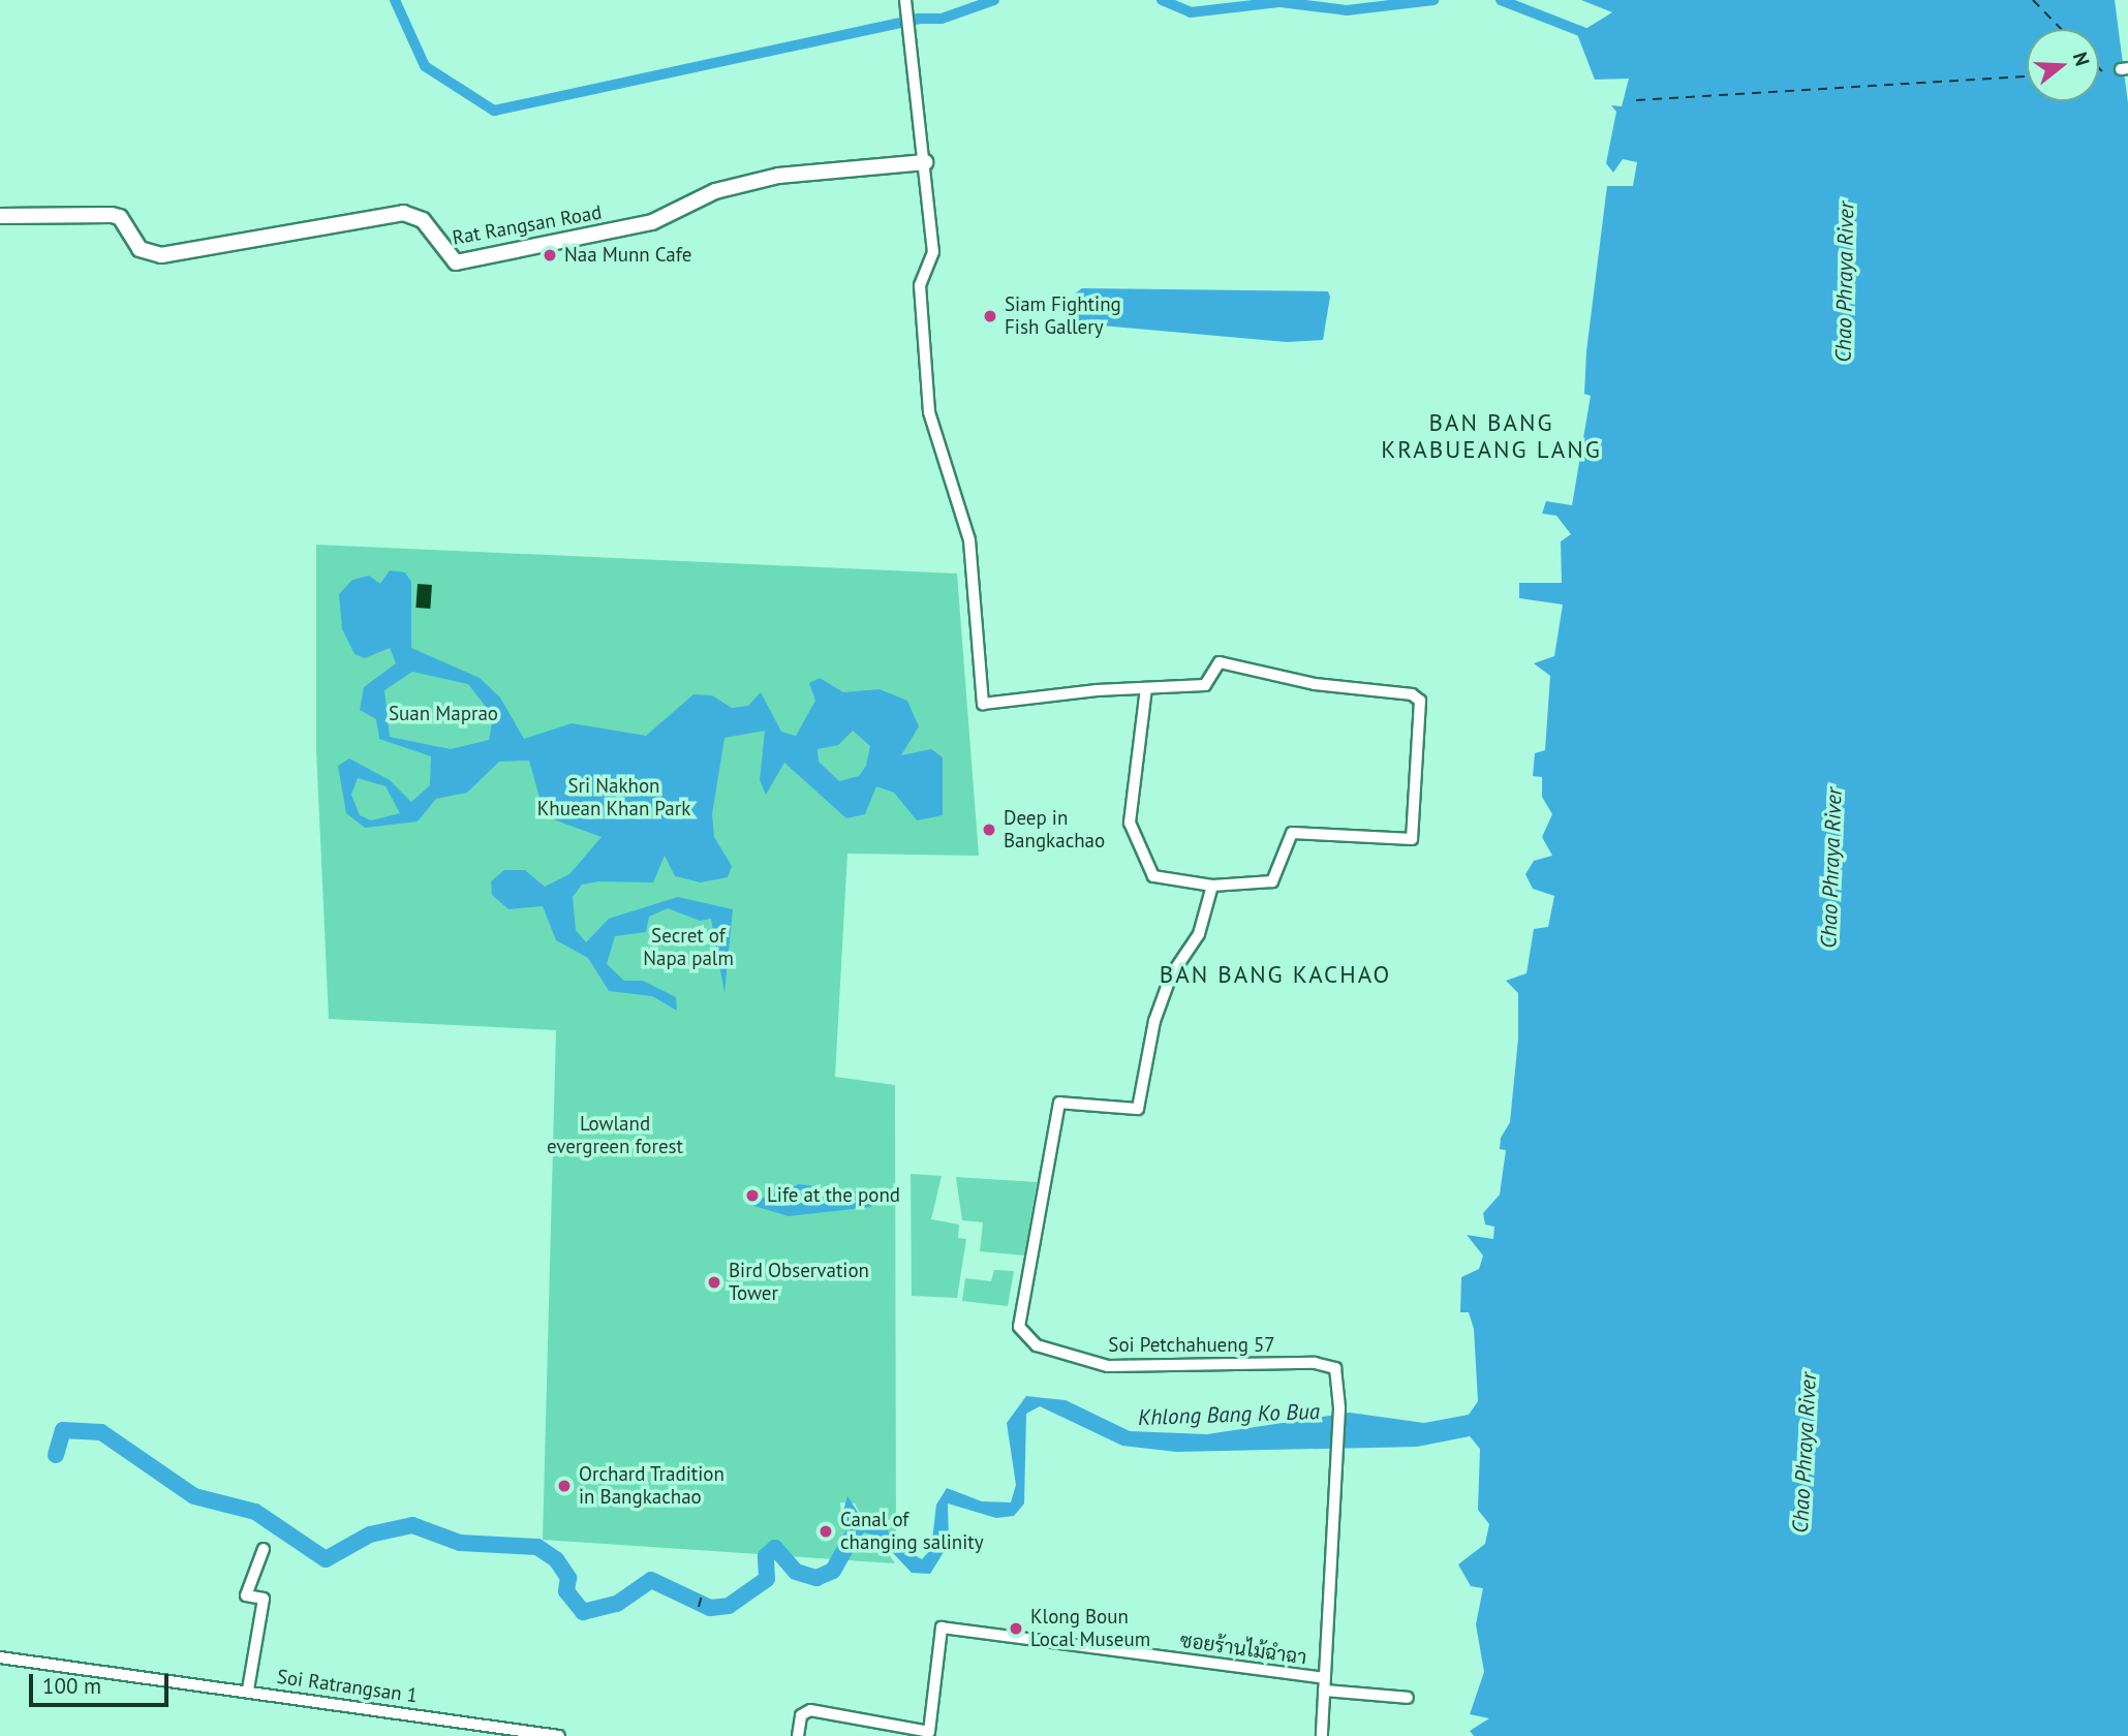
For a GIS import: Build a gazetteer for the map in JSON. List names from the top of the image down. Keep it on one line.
{"streets":{"street":["Rat Rangsan Road","Soi Petchahueng 57","ซอยร้านไม้ฉำฉา","Soi Ratrangsan 1"]},"crossings":[["Soi Petchahueng 57","ซอยร้านไม้ฉำฉา"]],"districts":["BAN BANG KRABUEANG LANG","BAN BANG KACHAO"],"water":["Chao Phraya River","Khlong Bang Ko Bua"],"parks":["Suan Maprao","Sri Nakhon Khuean Khan Park","Secret of Napa palm","Lowland evergreen forest"],"places":["Naa Munn Cafe","Siam Fighting Fish Gallery","Deep in Bangkachao","Life at the pond","Bird Observation Tower","Orchard Tradition in Bangkachao","Canal of changing salinity","Klong Boun Local Museum"],"scale_bar":"100 m","north":"right"}
